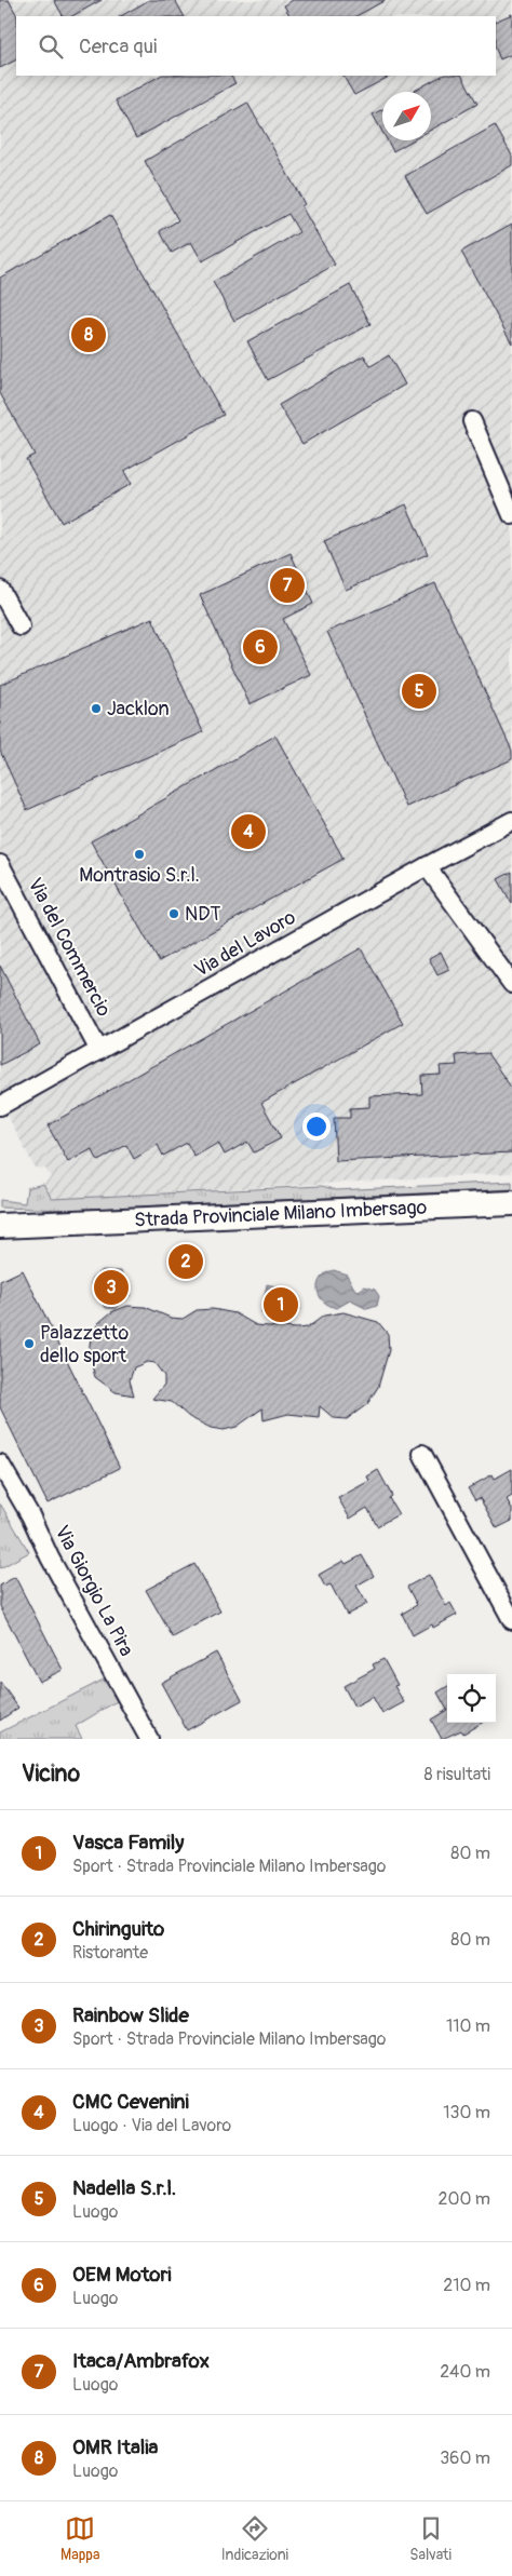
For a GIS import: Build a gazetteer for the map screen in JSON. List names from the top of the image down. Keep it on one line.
{"streets":{"main road":["Strada Provinciale Milano Imbersago"],"street":["Via del Lavoro","Via del Commercio","Via Giorgio La Pira"]},"crossings":[["Via del Lavoro","Via del Commercio"]],"places":["Jacklon","Montrasio S.r.l.","NDT","Palazzetto dello sport"],"north":"top right","page":{"search":"Cerca qui","pins":["8","7","6","5","4","2","3","1"],"heading":["Vicino","8 risultati"],"list":[{"mark":"1","name":"Vasca Family","note":"Sport · Strada Provinciale Milano Imbersago","value":"80 m"},{"mark":"2","name":"Chiringuito","note":"Ristorante","value":"80 m"},{"mark":"3","name":"Rainbow Slide","note":"Sport · Strada Provinciale Milano Imbersago","value":"110 m"},{"mark":"4","name":"CMC Cevenini","note":"Luogo · Via del Lavoro","value":"130 m"},{"mark":"5","name":"Nadella S.r.l.","note":"Luogo","value":"200 m"},{"mark":"6","name":"OEM Motori","note":"Luogo","value":"210 m"},{"mark":"7","name":"Itaca/Ambrafox","note":"Luogo","value":"240 m"},{"mark":"8","name":"OMR Italia","note":"Luogo","value":"360 m"}],"nav":["Mappa","Indicazioni","Salvati"]}}
